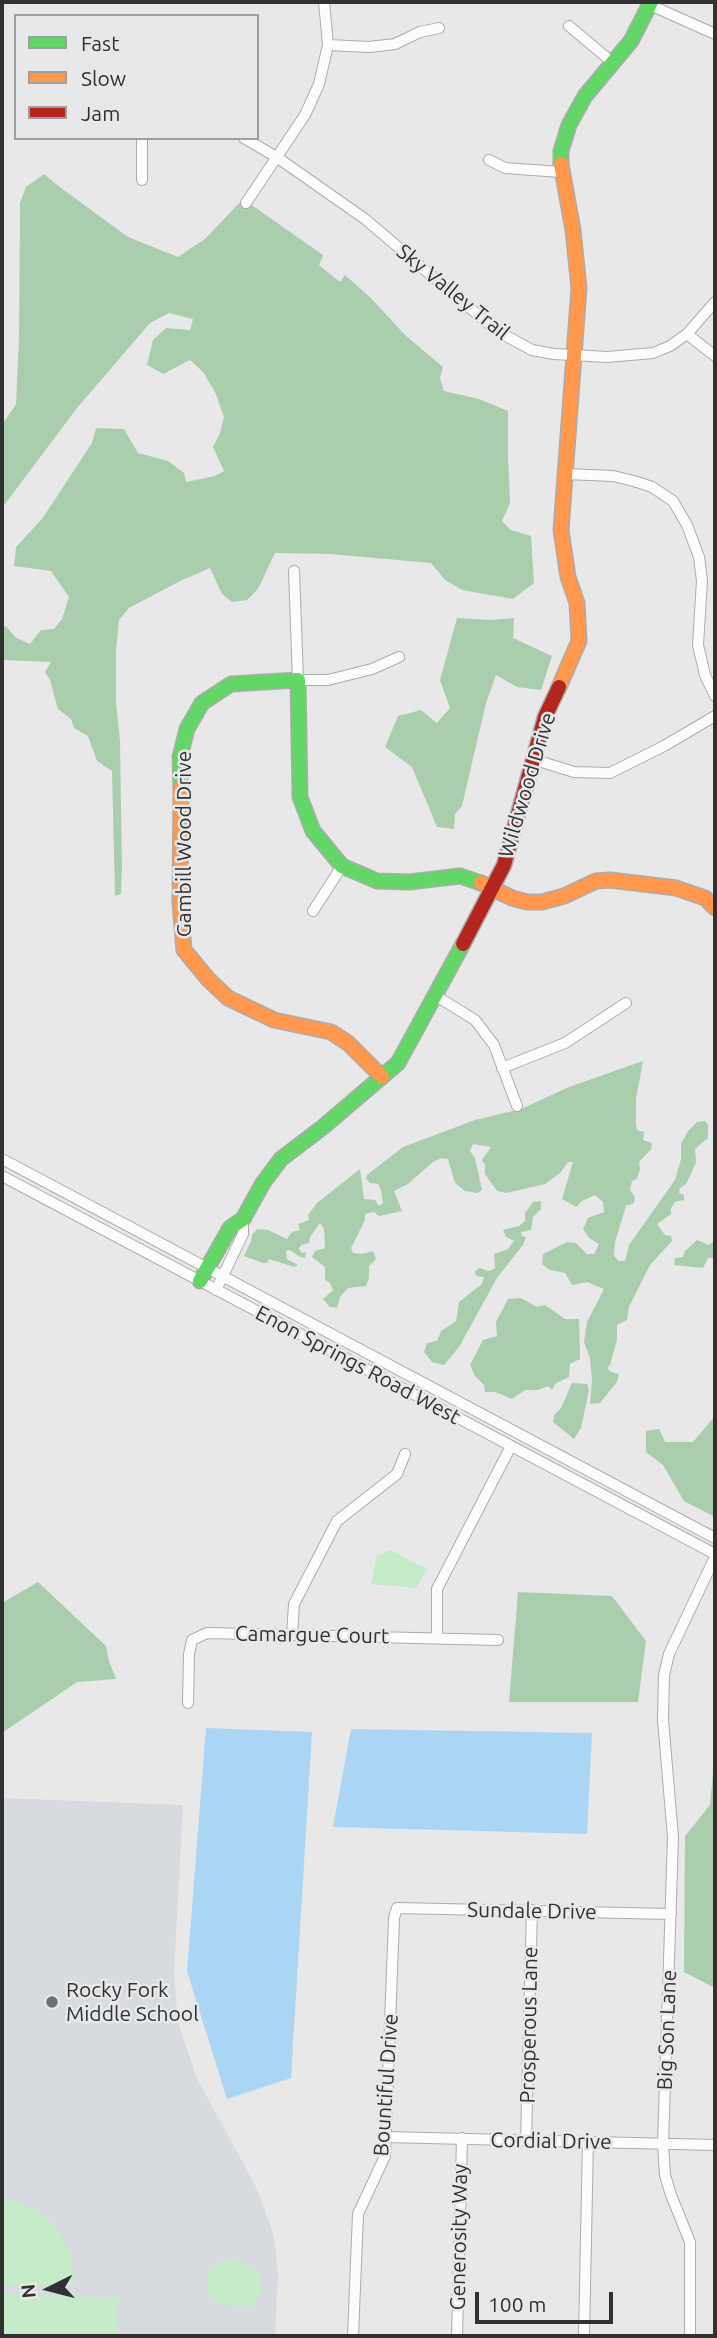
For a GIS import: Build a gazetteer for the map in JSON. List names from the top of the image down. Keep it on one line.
{"streets":{"street":["Sky Valley Trail","Wildwood Drive","Gambill Wood Drive","Enon Springs Road West","Camargue Court","Sundale Drive","Prosperous Lane","Big Son Lane","Bountiful Drive","Cordial Drive","Generosity Way"]},"crossings":[["Sky Valley Trail","Wildwood Drive"],["Wildwood Drive","Gambill Wood Drive"],["Wildwood Drive","Enon Springs Road West"],["Enon Springs Road West","Big Son Lane"],["Sundale Drive","Prosperous Lane"],["Sundale Drive","Big Son Lane"],["Sundale Drive","Bountiful Drive"],["Prosperous Lane","Cordial Drive"],["Big Son Lane","Cordial Drive"],["Bountiful Drive","Cordial Drive"],["Cordial Drive","Generosity Way"]],"places":["Rocky Fork Middle School"],"legend":["Fast","Slow","Jam"],"scale_bar":"100 m","north":"left"}
